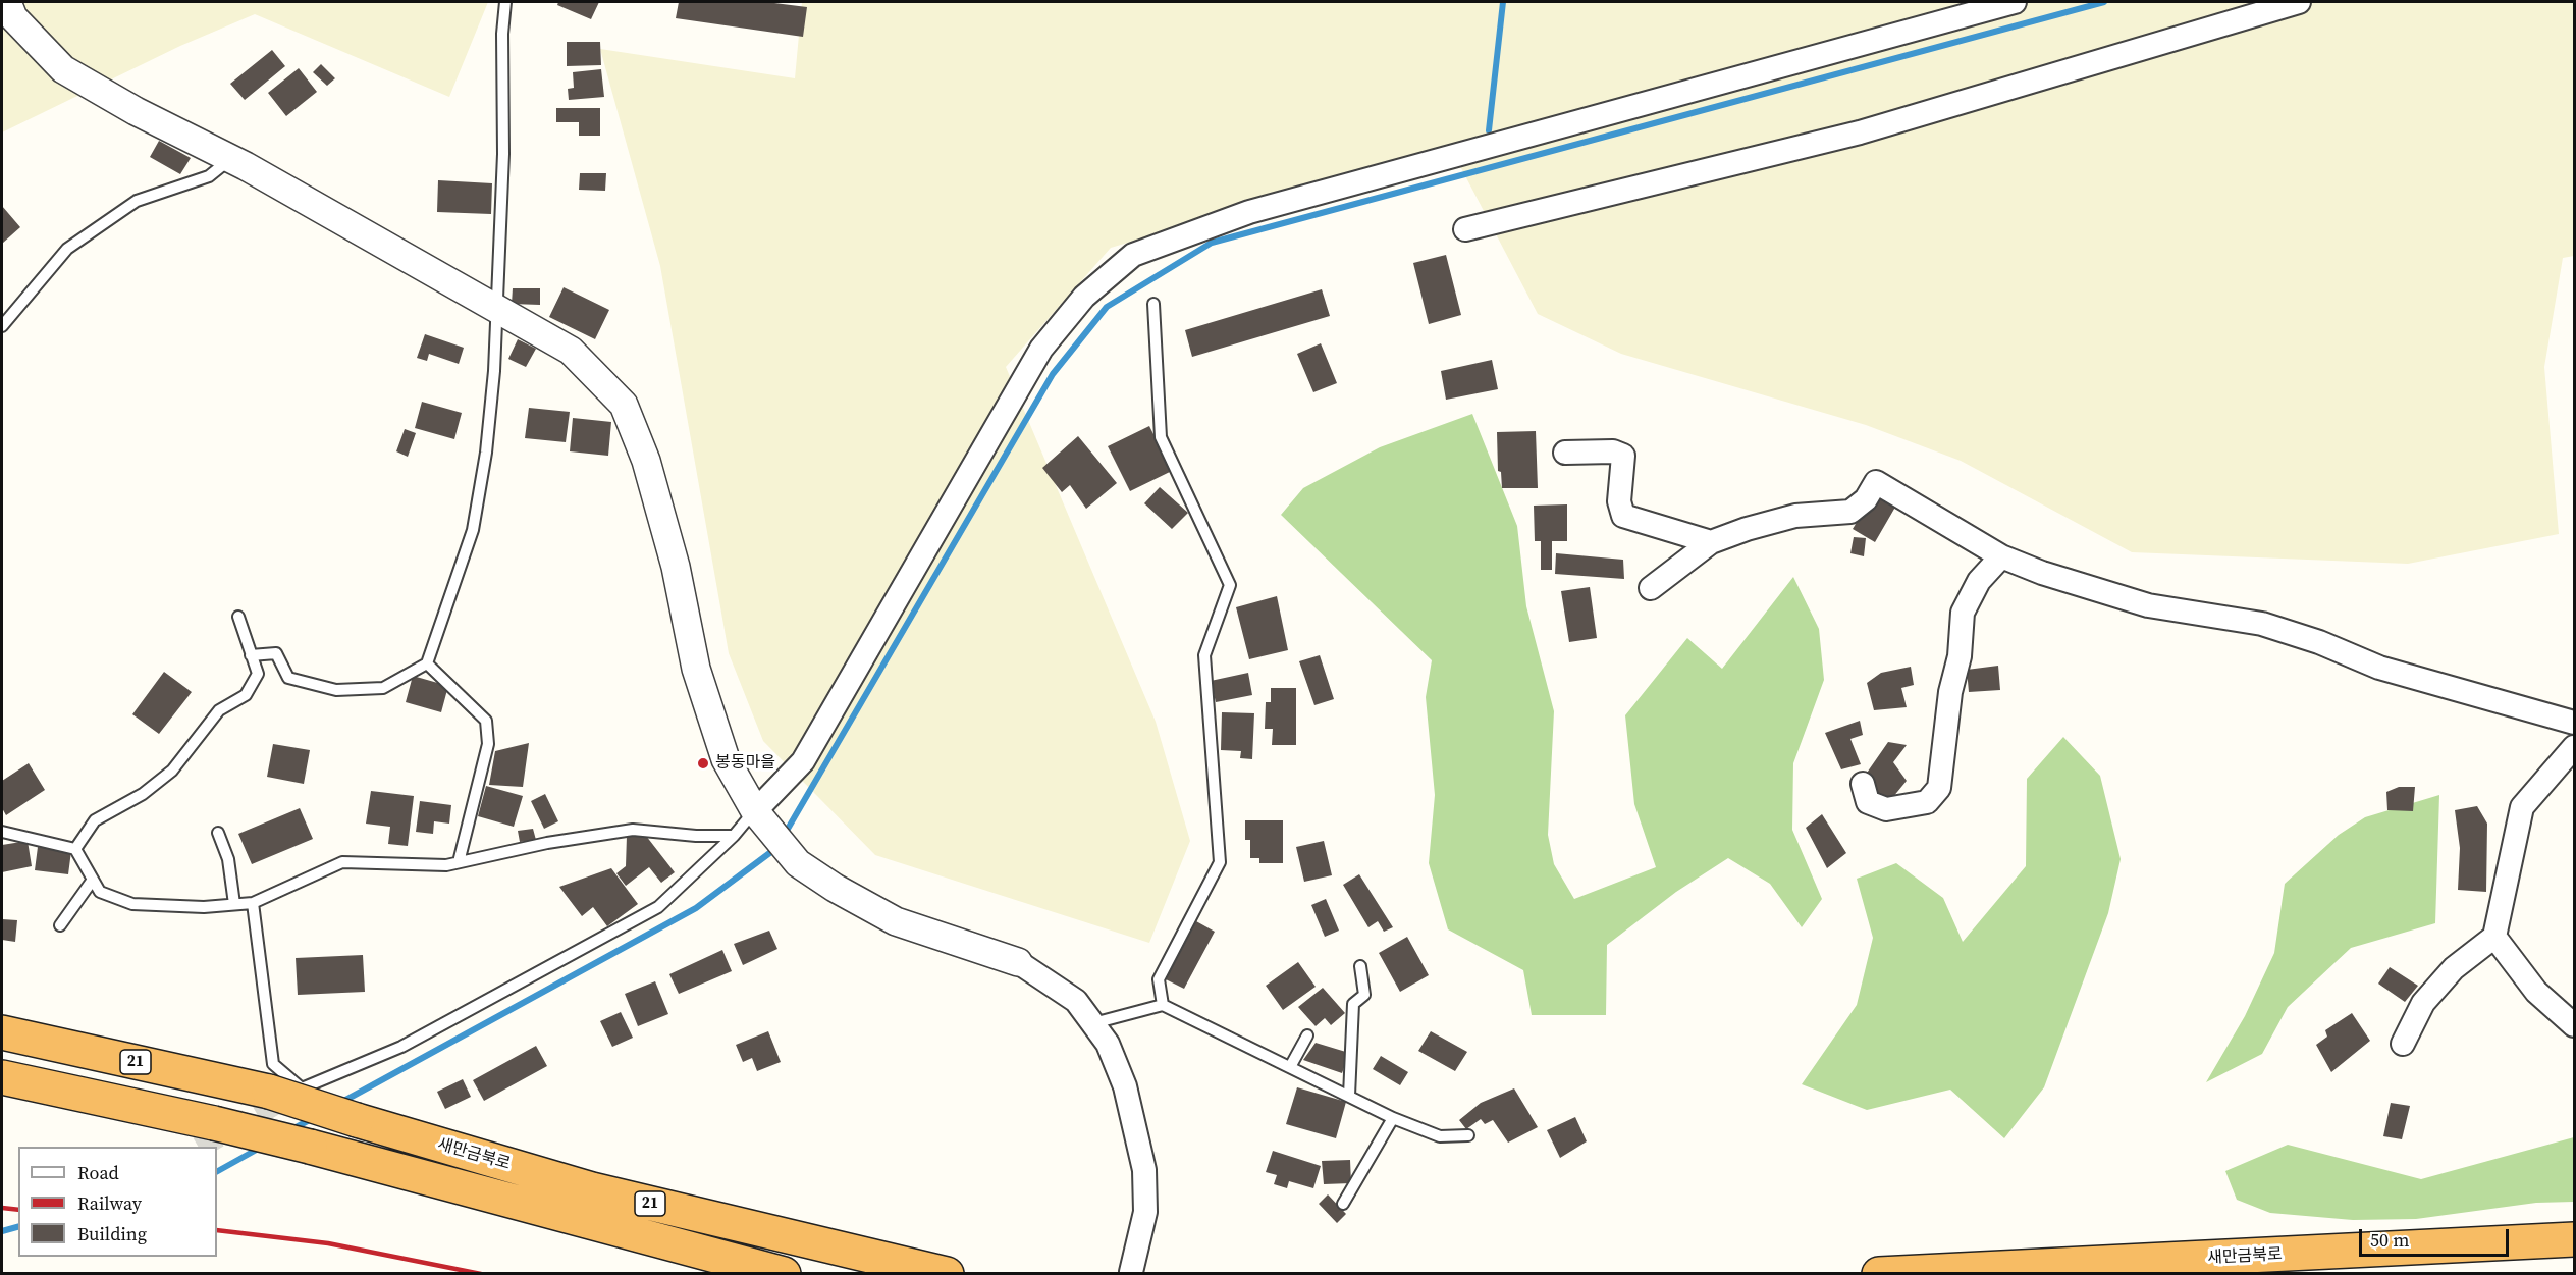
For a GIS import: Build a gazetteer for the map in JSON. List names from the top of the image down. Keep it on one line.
{"streets":{"highway":["21","새만금북로"]},"places":["봉동마을"],"legend":["Road","Railway","Building"],"scale_bar":"50 m"}
